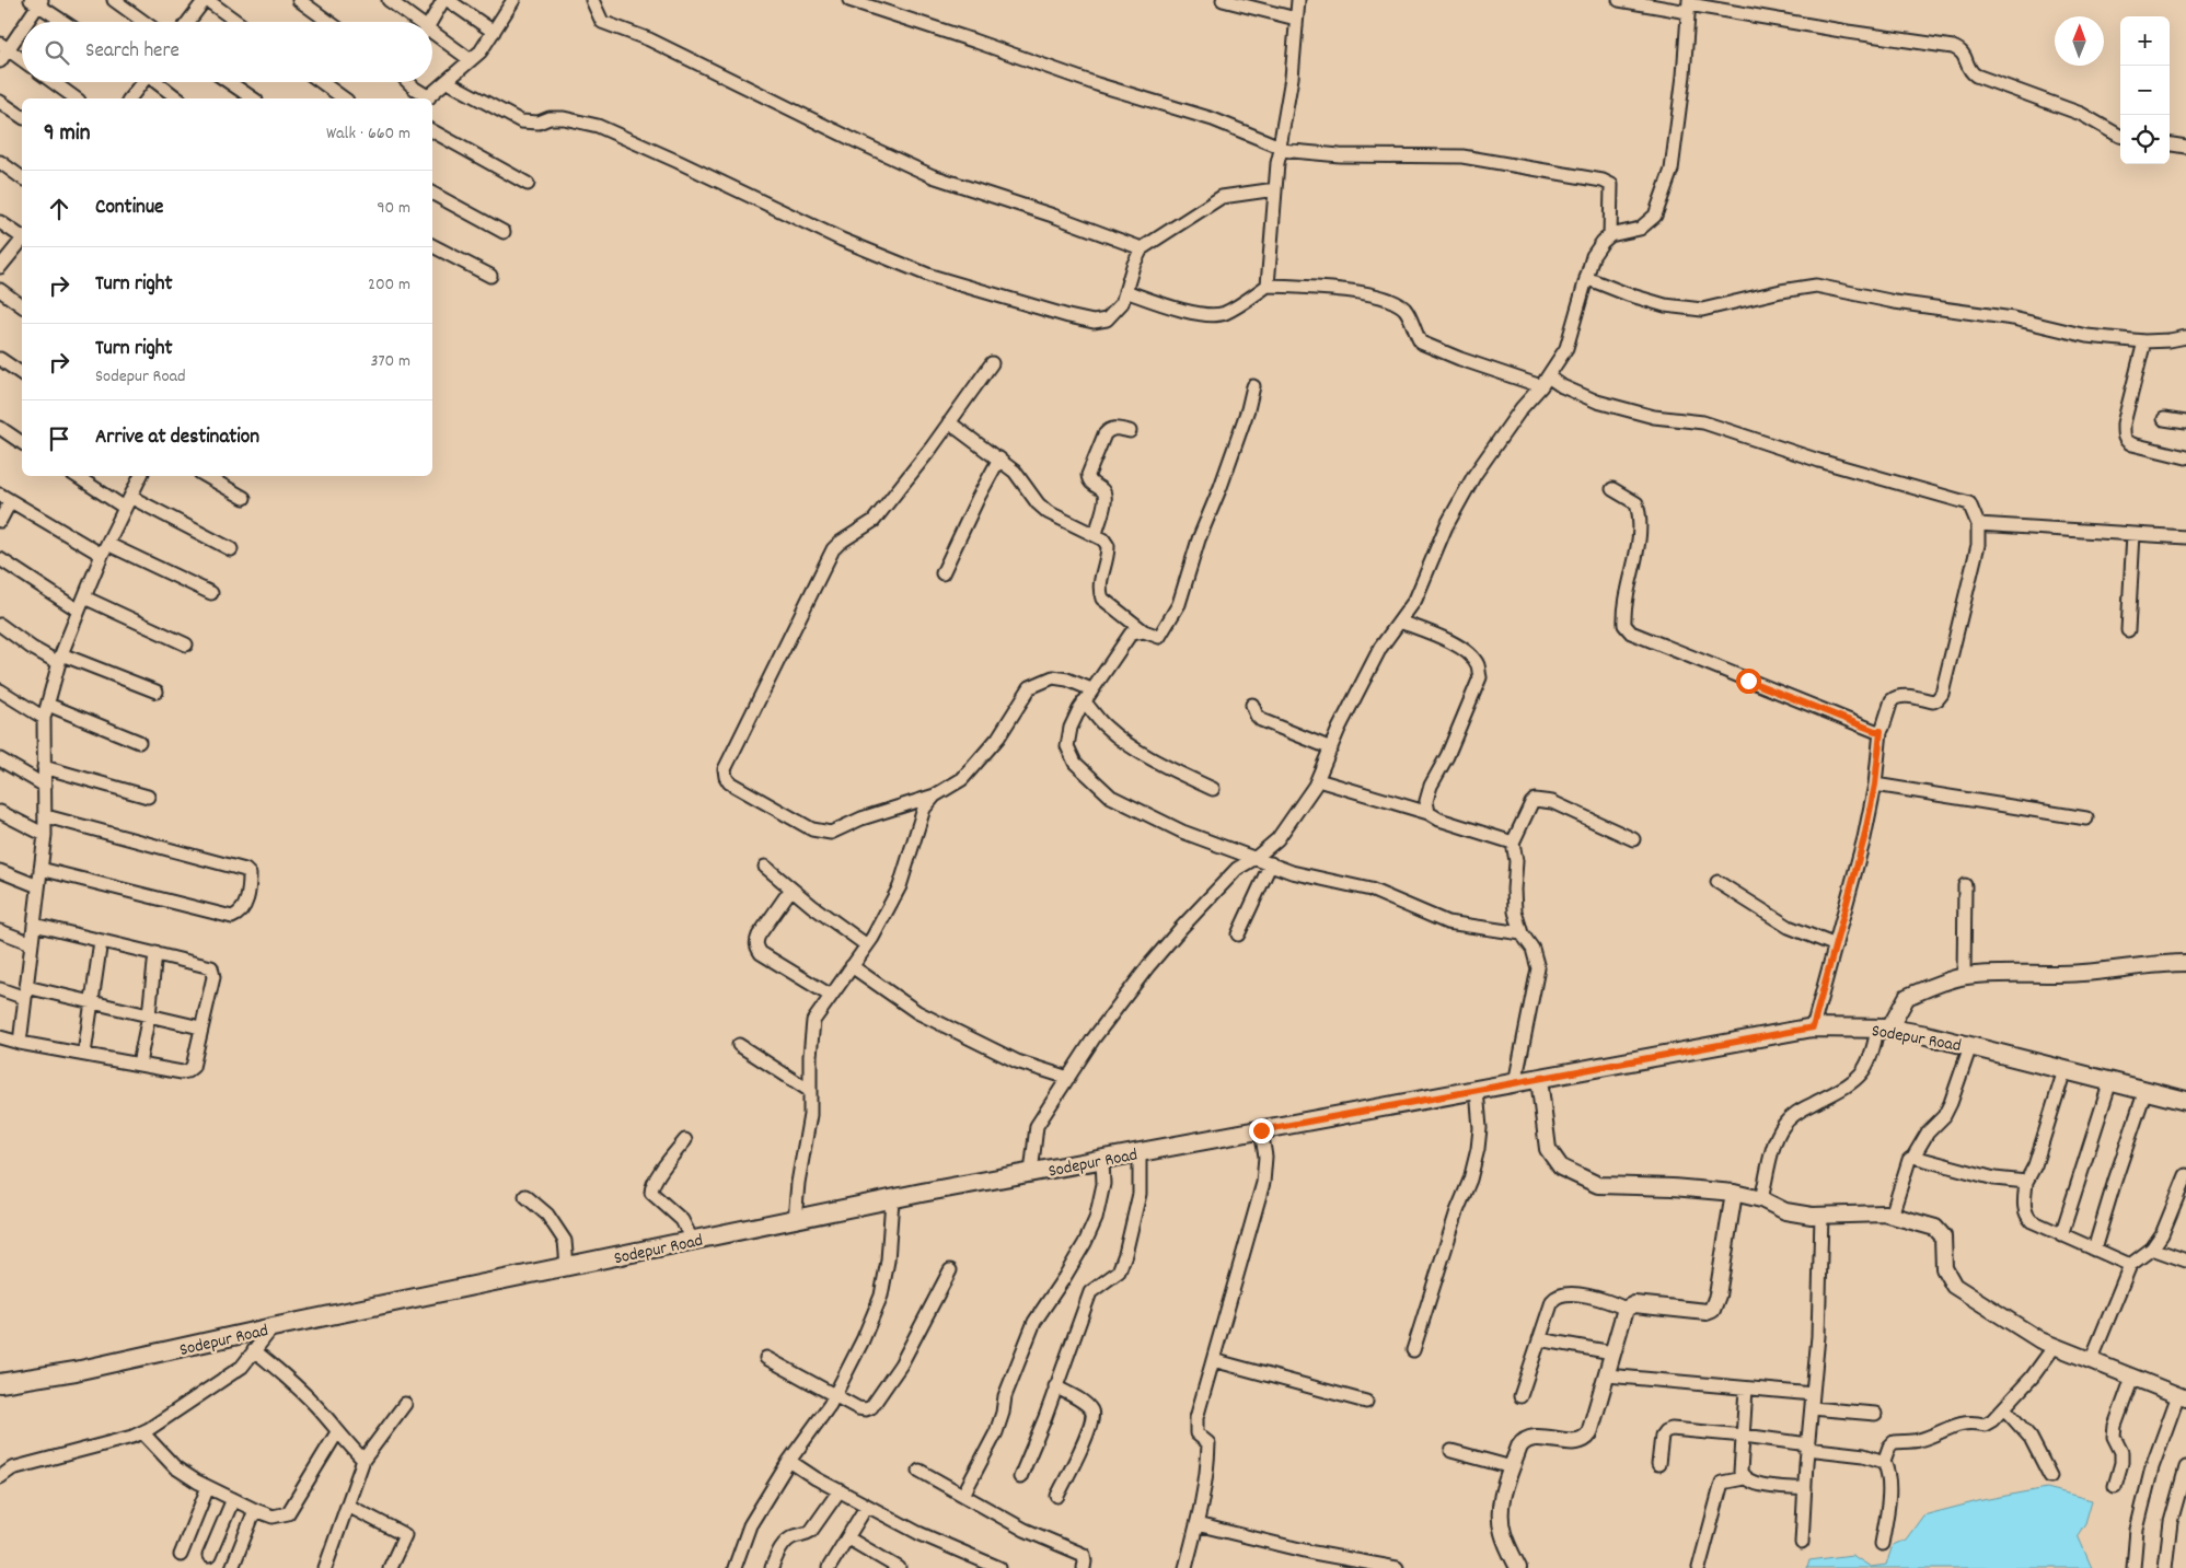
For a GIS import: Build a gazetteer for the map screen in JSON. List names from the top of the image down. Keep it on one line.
{"streets":{"main road":["Sodepur Road"]},"north":"top","page":{"map_buttons":["+","−"],"search":"Search here","heading":["9 min","Walk · 660 m"],"list":[["Continue","90 m"],["Turn right","200 m"],["Turn right","Sodepur Road","370 m"],"Arrive at destination"]}}
